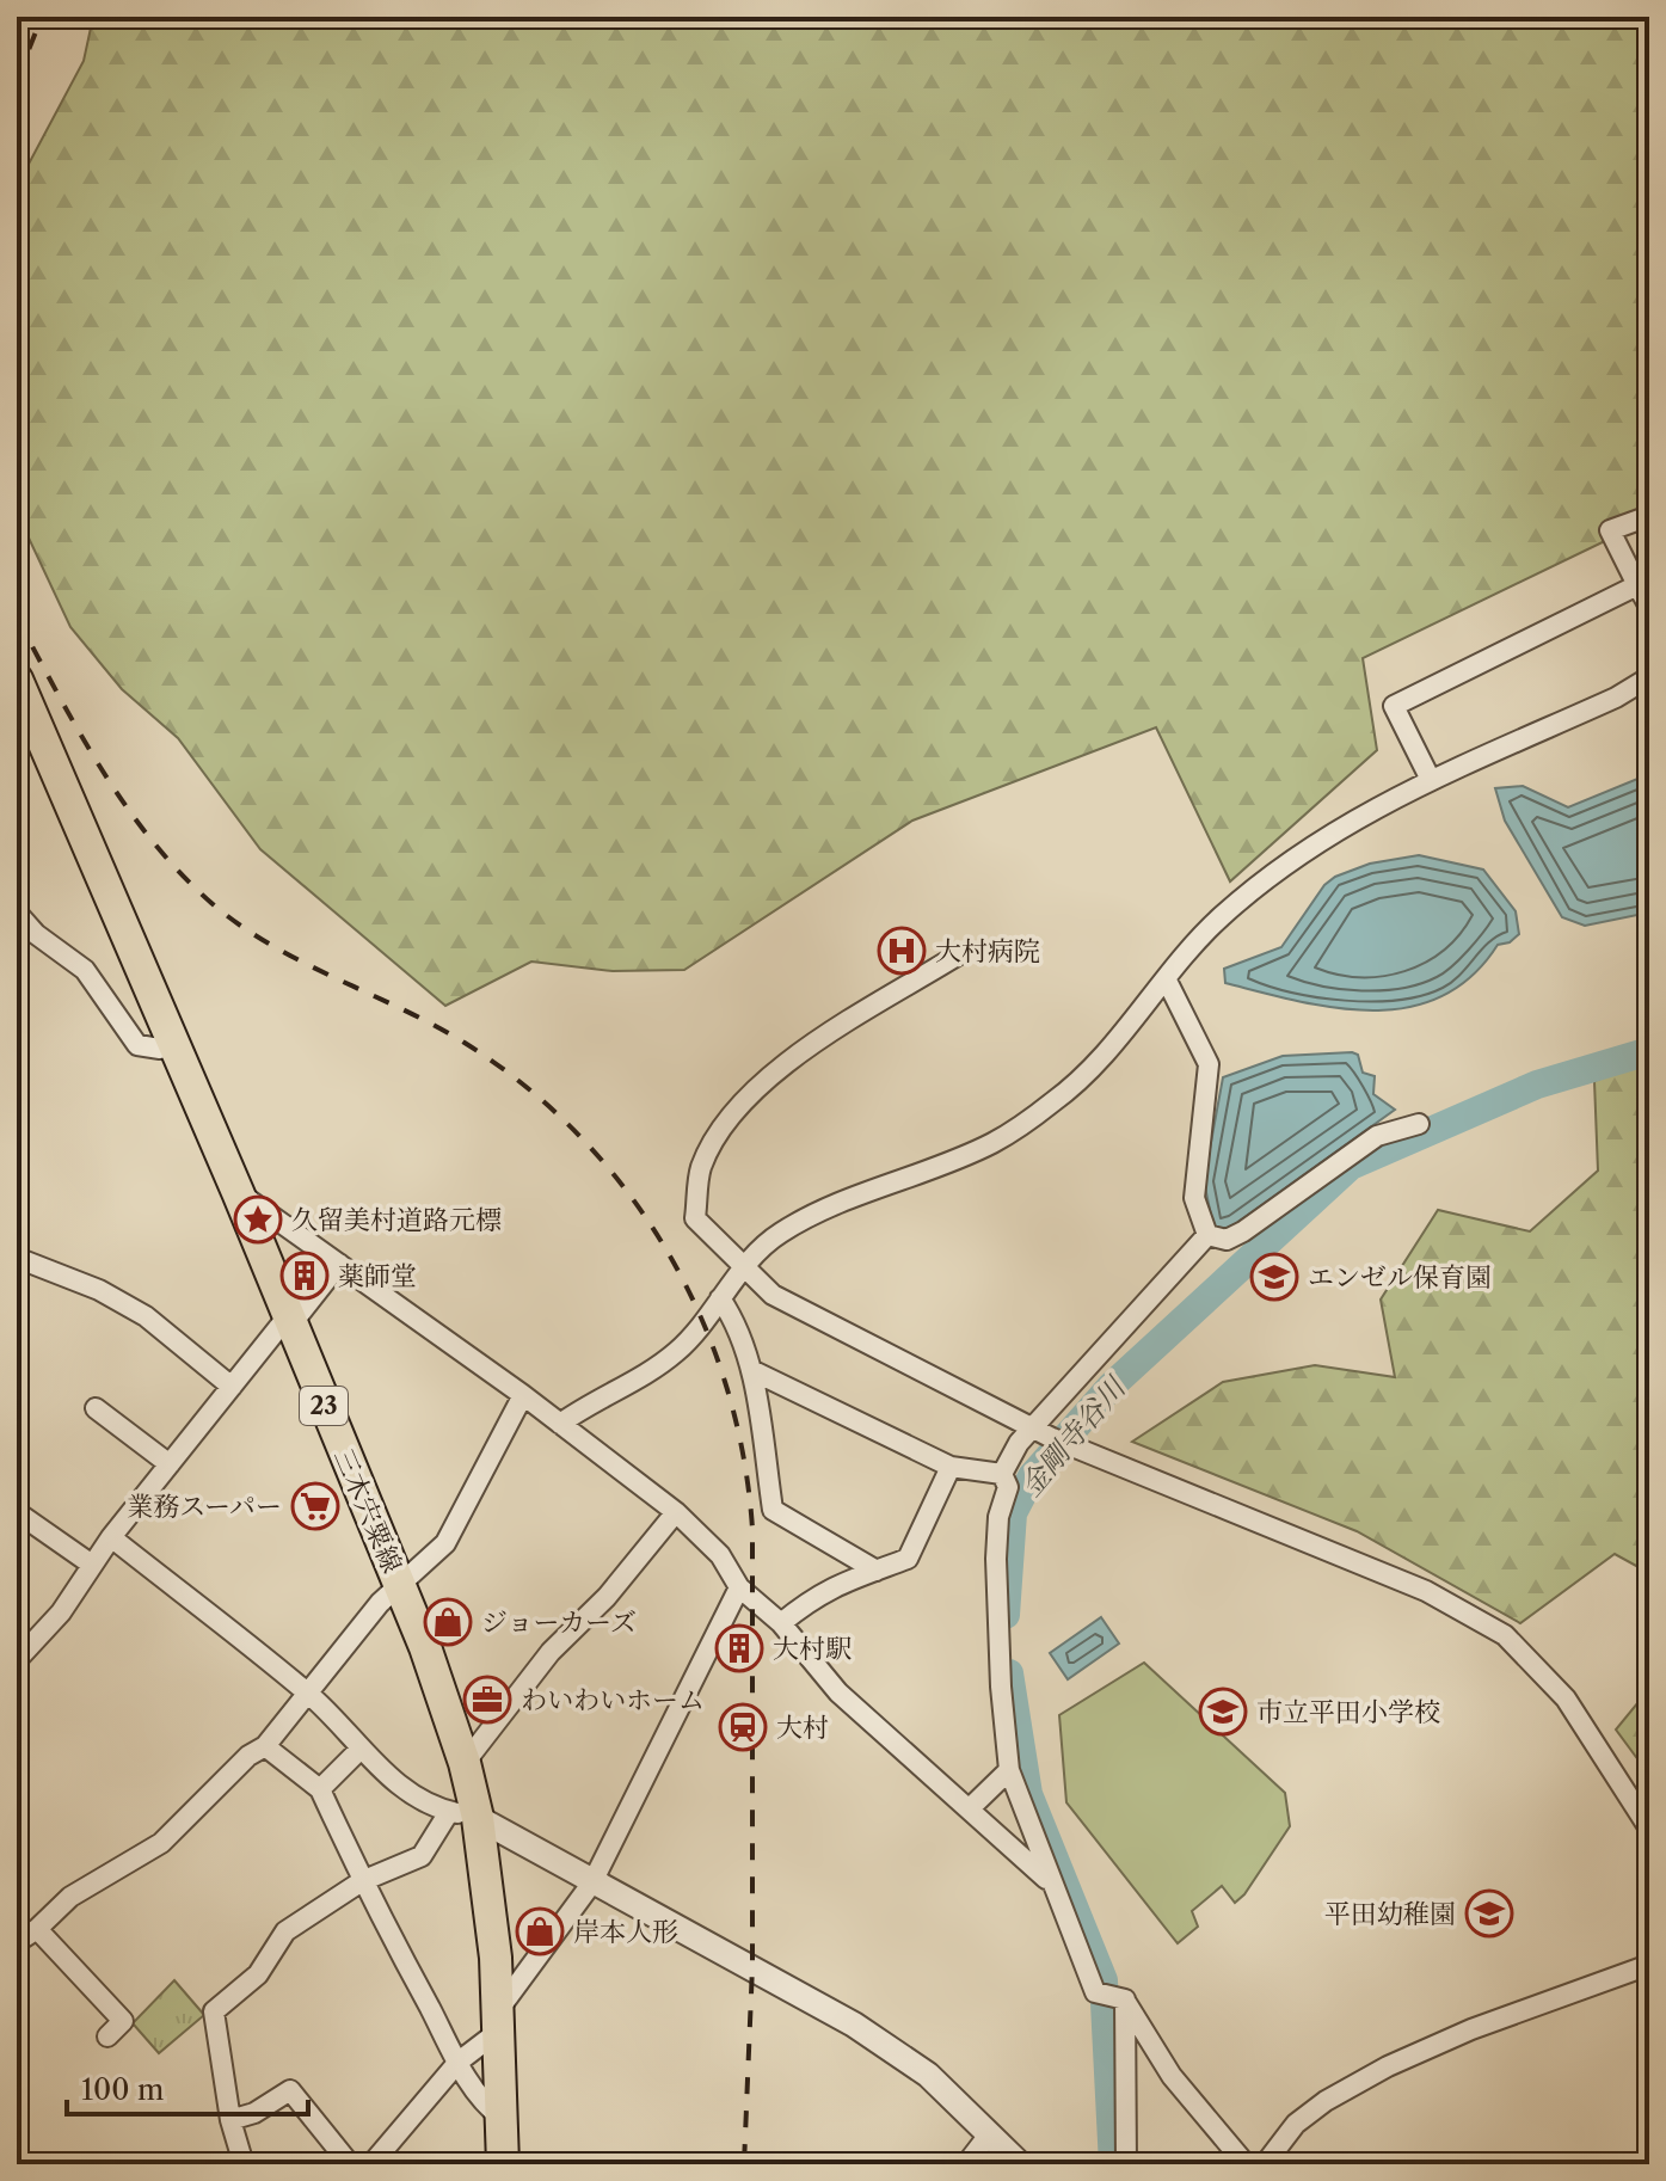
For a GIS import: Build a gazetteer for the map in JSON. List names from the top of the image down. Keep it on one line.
{"streets":{"main road":["23","三木宍粟線"]},"water":["金剛寺谷川"],"places":{"hospital":["大村病院"],"place":["久留美村道路元標"],"building":["薬師堂","大村駅"],"school or university":["エンゼル保育園","市立平田小学校","平田幼稚園"],"supermarket":["業務スーパー"],"shop":["ジョーカーズ","岸本人形"],"office":["わいわいホーム"],"station":["大村"]},"scale_bar":"100 m"}
